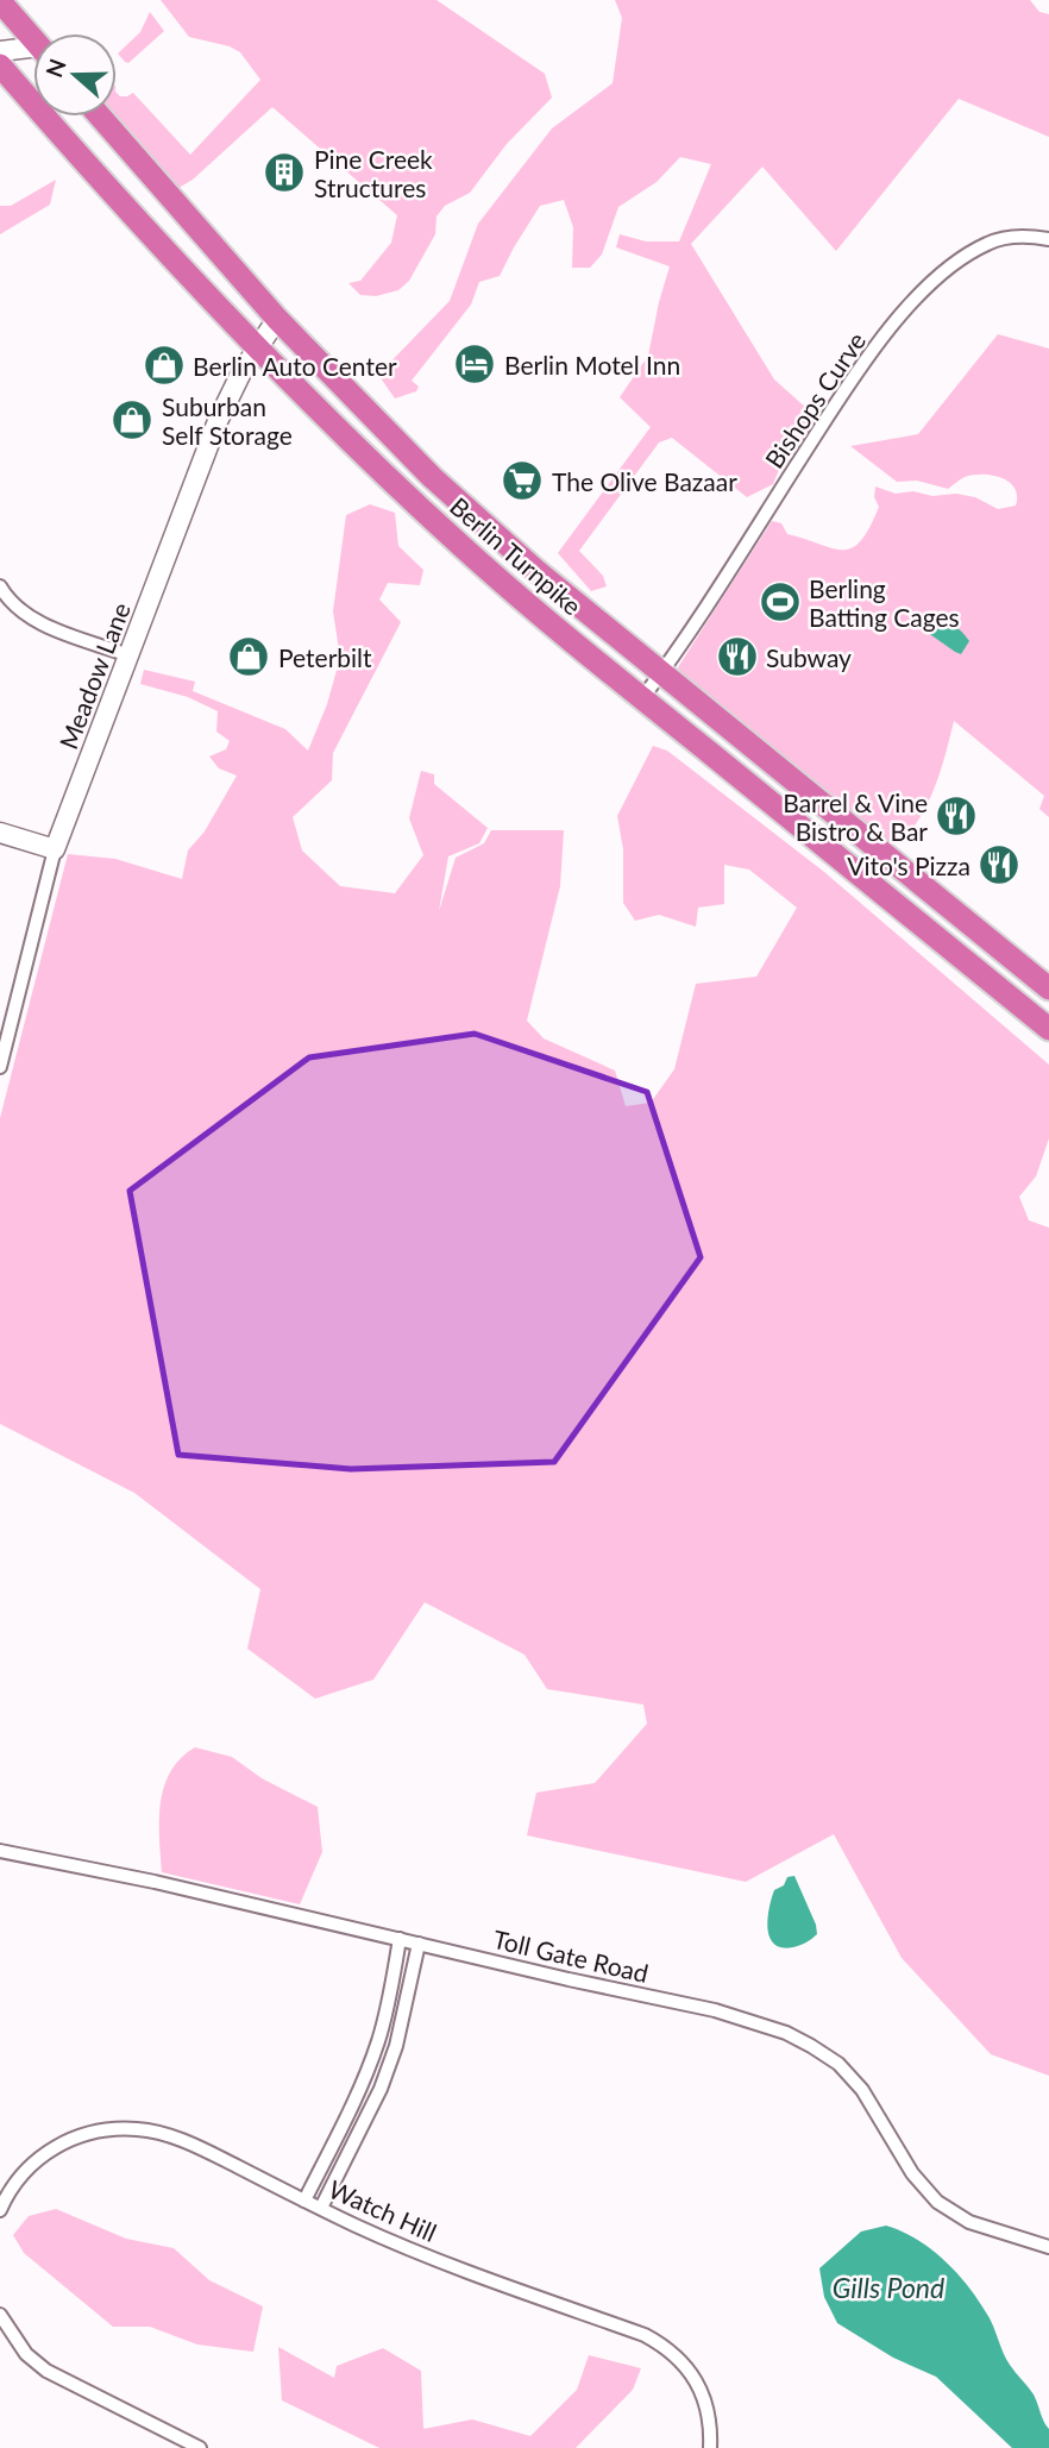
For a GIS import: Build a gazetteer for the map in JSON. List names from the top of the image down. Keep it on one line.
{"streets":{"highway":["Berlin Turnpike"],"street":["Bishops Curve","Meadow Lane","Toll Gate Road","Watch Hill"]},"crossings":[["Bishops Curve","Berlin Turnpike"],["Berlin Turnpike","Meadow Lane"]],"water":["Gills Pond"],"places":{"building":["Pine Creek Structures"],"hotel":["Berlin Motel Inn"],"shop":["Berlin Auto Center","Suburban Self Storage","Peterbilt"],"supermarket":["The Olive Bazaar"],"sports":["Berling Batting Cages"],"restaurant":["Subway","Barrel & Vine Bistro & Bar","Vito's Pizza"]},"north":"left"}
